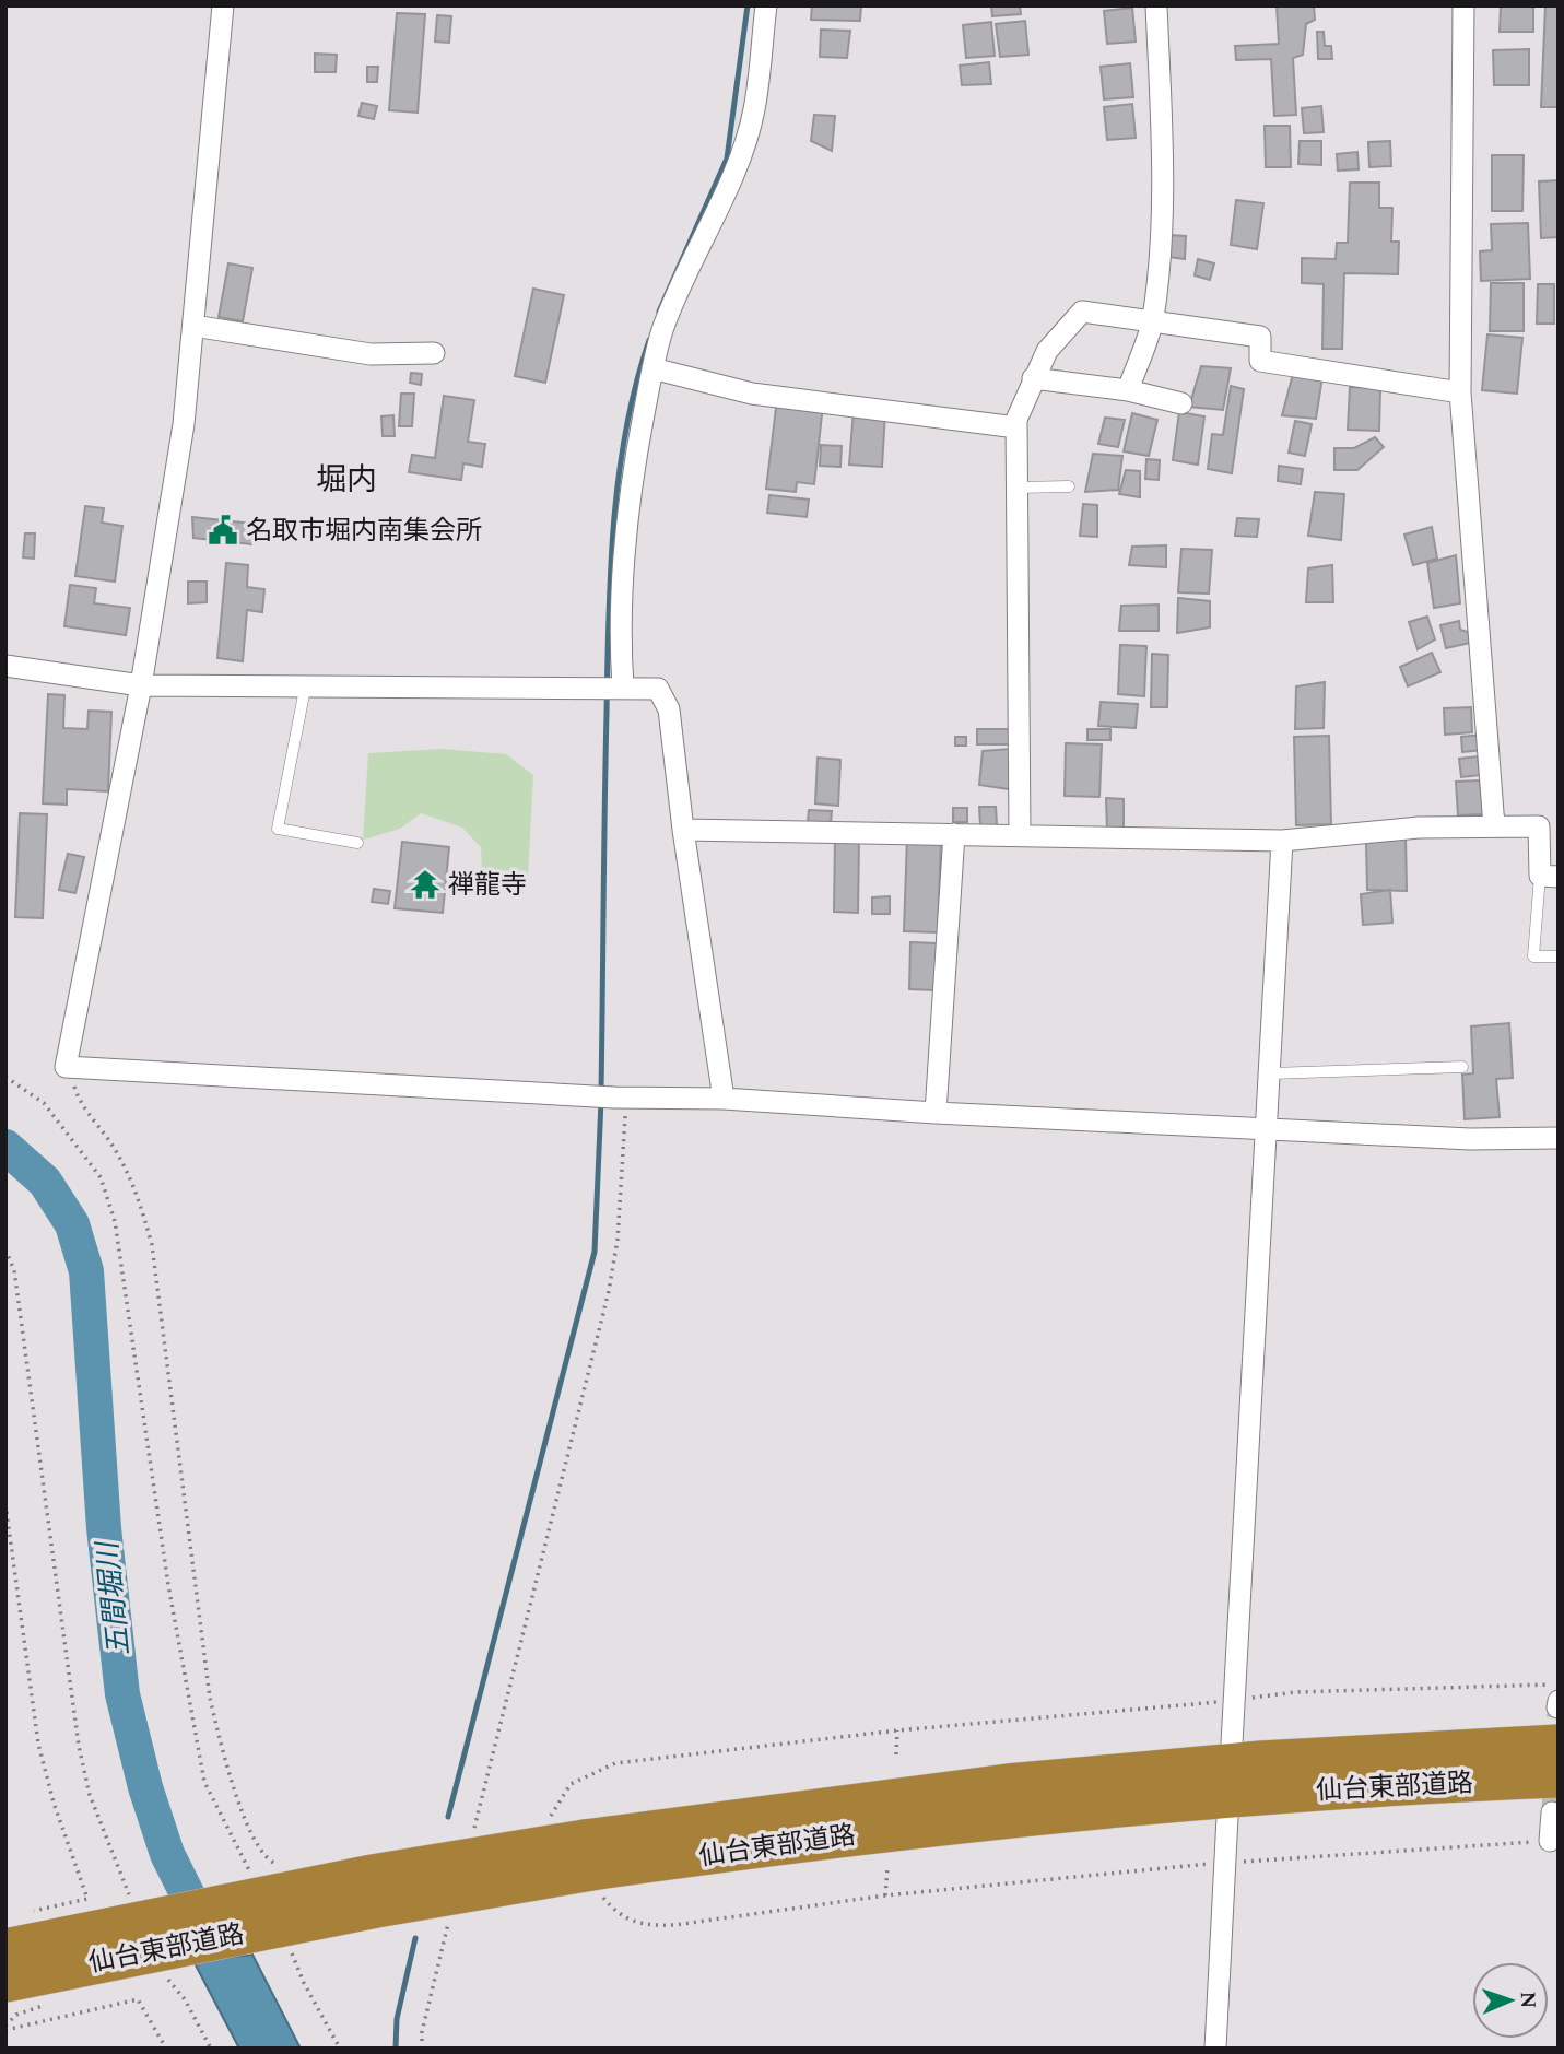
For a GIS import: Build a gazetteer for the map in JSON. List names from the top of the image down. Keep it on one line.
{"streets":{"highway":["仙台東部道路"]},"districts":["堀内"],"water":["五間堀川"],"places":{"public building":["名取市堀内南集会所"],"temple":["禅龍寺"]},"north":"right"}
